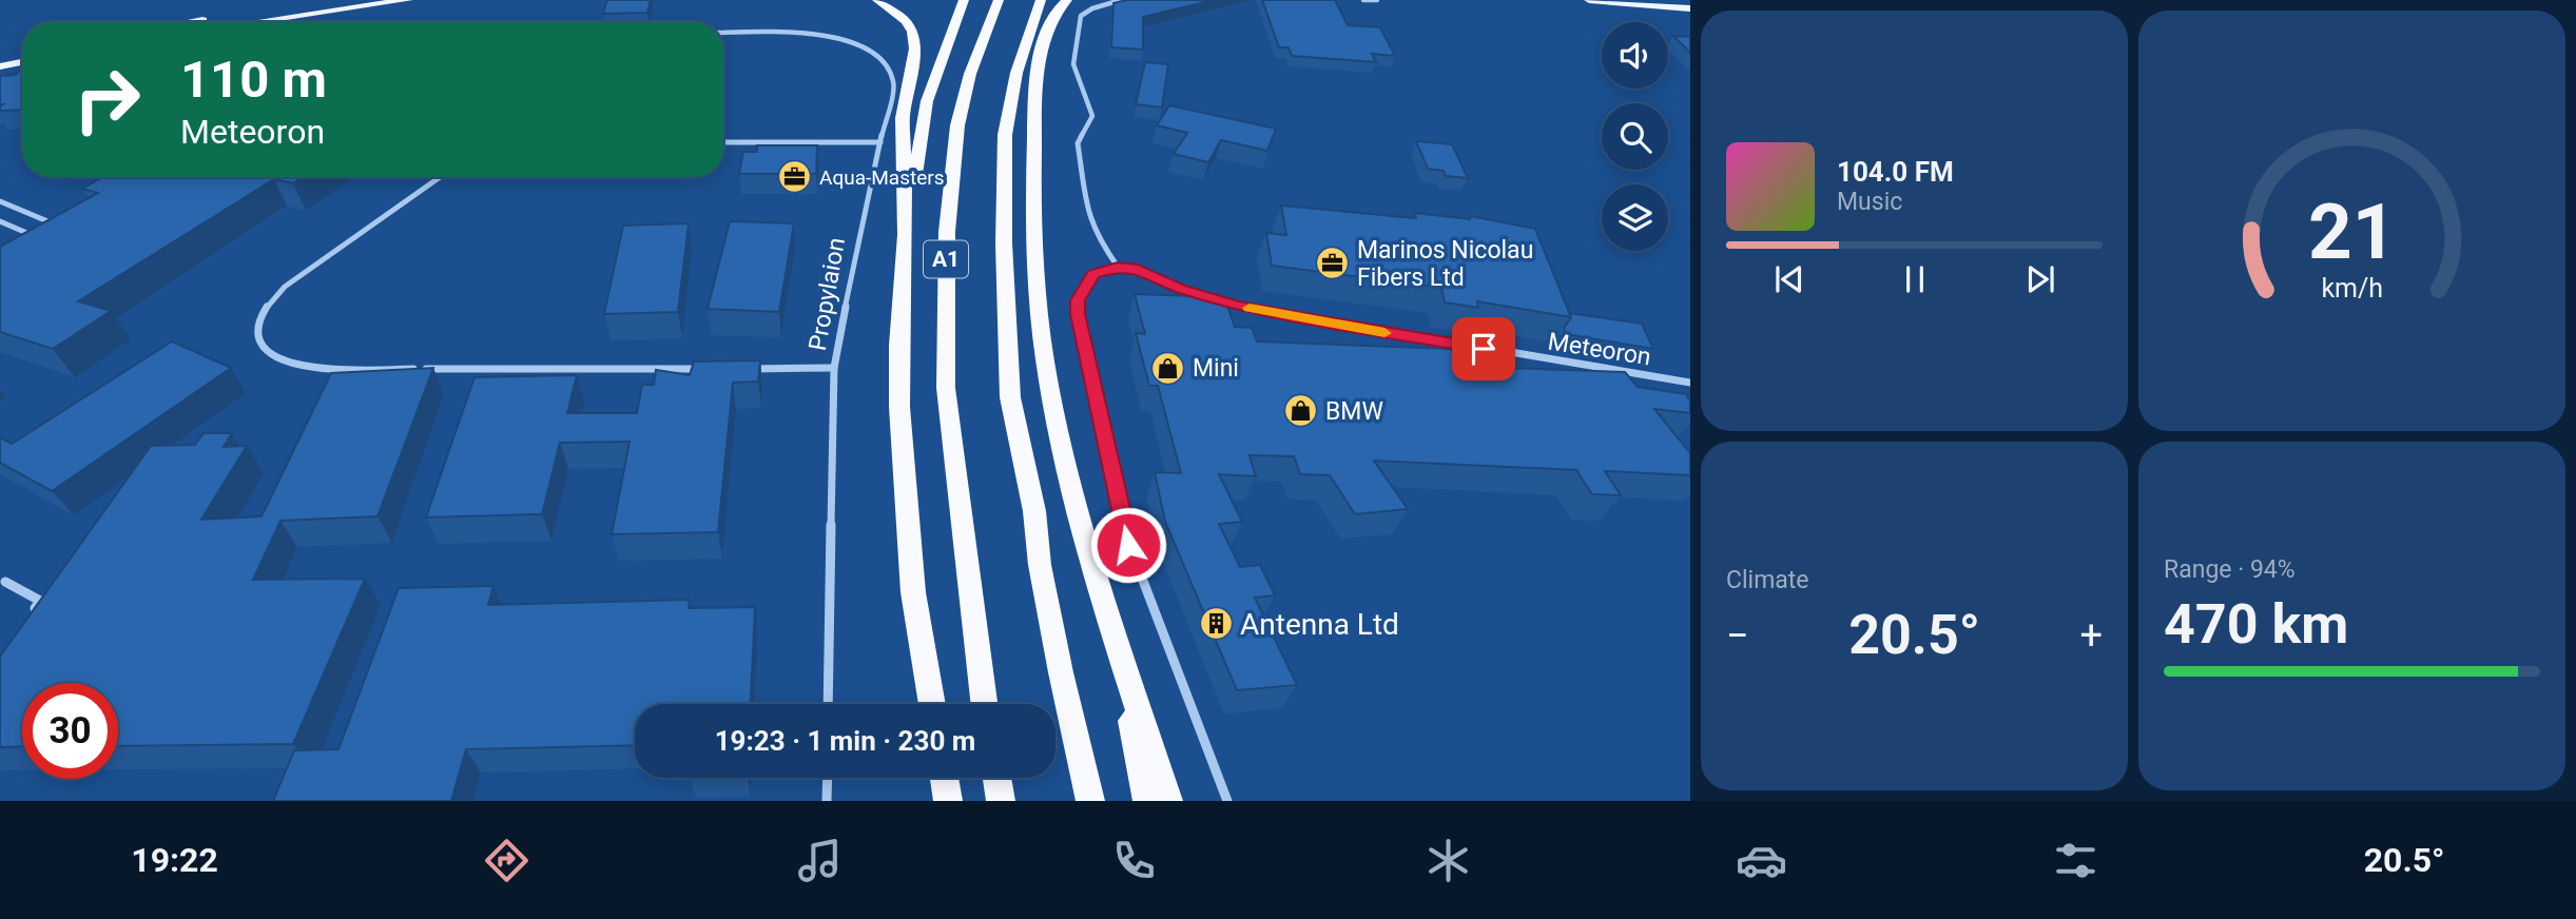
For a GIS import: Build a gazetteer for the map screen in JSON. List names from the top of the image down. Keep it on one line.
{"streets":{"highway":["A1"],"street":["Propylaion","Meteoron"]},"places":{"office":["Aqua-Masters","Marinos Nicolau Fibers Ltd"],"shop":["Mini","BMW"],"building":["Antenna Ltd"]},"page":{"turn":["110 m","Meteoron"],"song":["104.0 FM","Music"],"tile":["Climate",["Range · 94%","470 km"]],"heat":["−","20.5°","+"],"limit":"30","trip":"19:23 · 1 min · 230 m","tabs":["19:22","20.5°"],"gauge":["21","km/h"]}}
